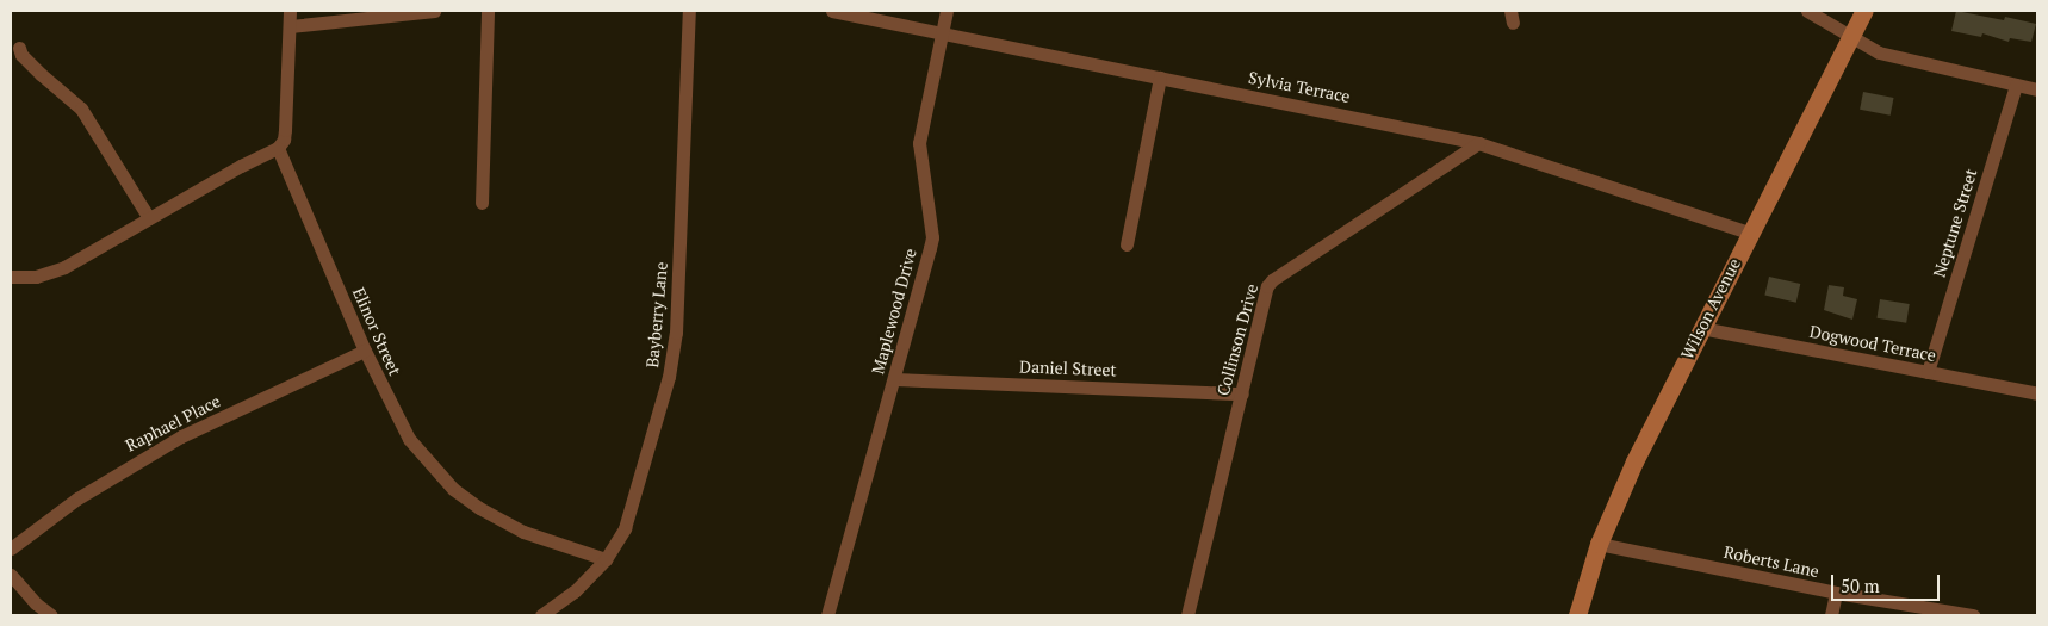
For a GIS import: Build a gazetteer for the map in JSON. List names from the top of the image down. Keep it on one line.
{"streets":{"street":["Sylvia Terrace","Neptune Street","Wilson Avenue","Maplewood Drive","Bayberry Lane","Elinor Street","Collinson Drive","Dogwood Terrace","Daniel Street","Raphael Place","Roberts Lane"]},"crossings":[["Sylvia Terrace","Wilson Avenue"],["Sylvia Terrace","Maplewood Drive"],["Sylvia Terrace","Collinson Drive"],["Neptune Street","Dogwood Terrace"],["Wilson Avenue","Dogwood Terrace"],["Wilson Avenue","Roberts Lane"],["Maplewood Drive","Daniel Street"],["Bayberry Lane","Elinor Street"],["Elinor Street","Raphael Place"],["Collinson Drive","Daniel Street"]],"scale_bar":"50 m"}
